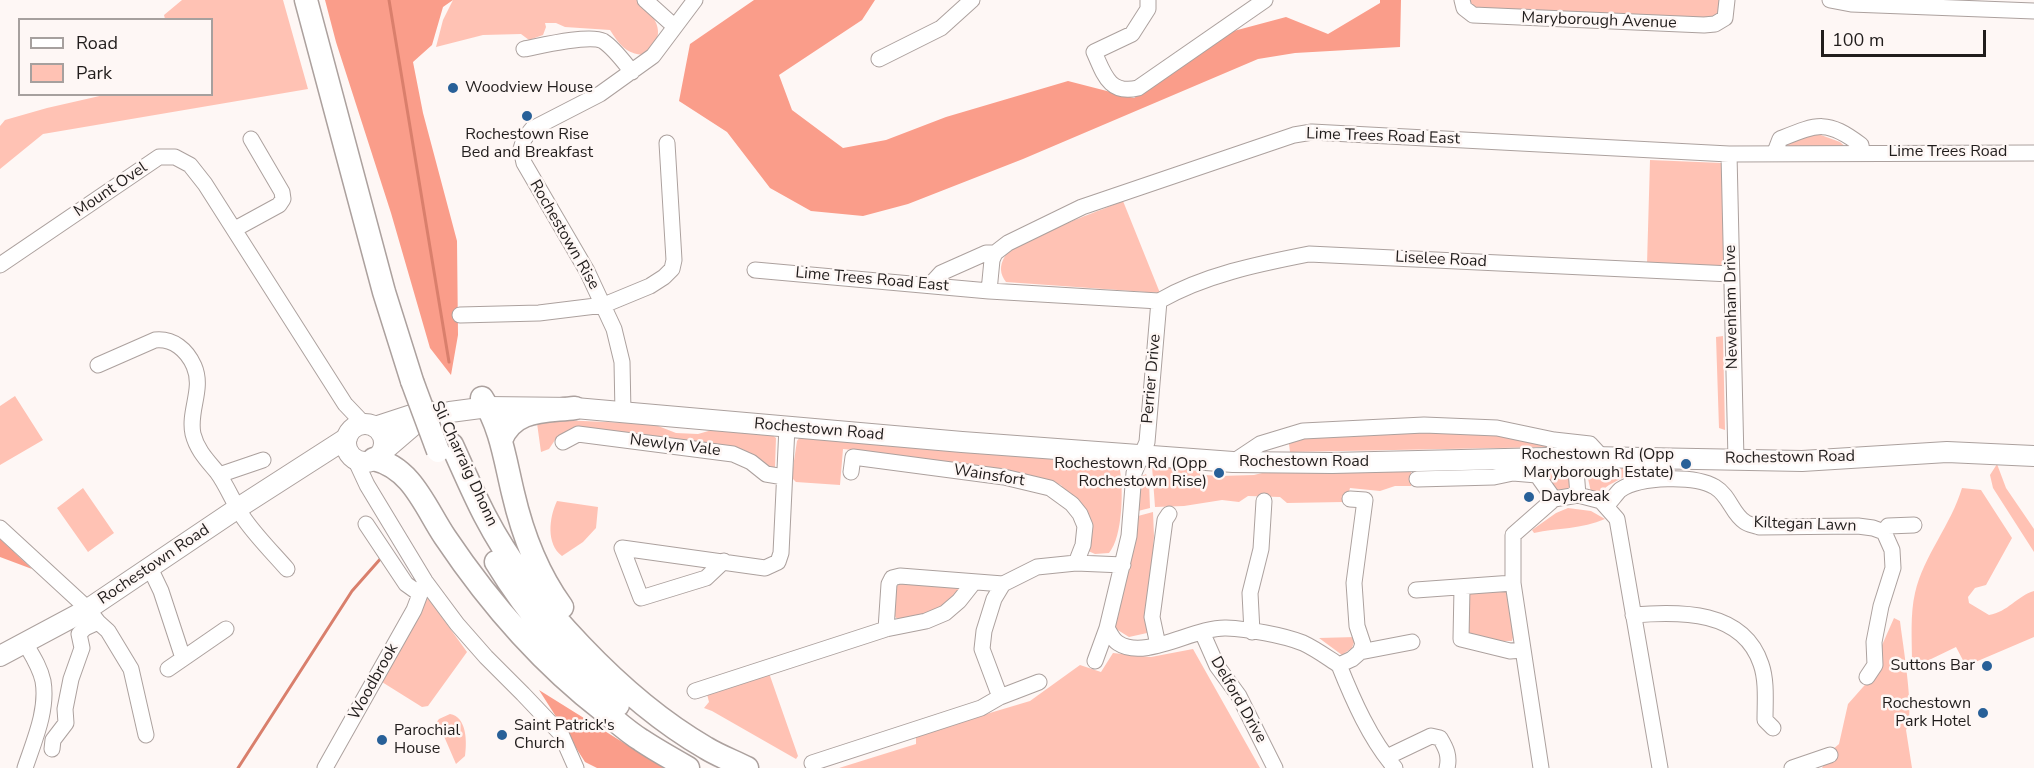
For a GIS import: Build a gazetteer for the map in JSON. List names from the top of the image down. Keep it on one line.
{"streets":{"highway":["Sli Charraig Dhonn"],"main road":["Rochestown Road"],"street":["Maryborough Avenue","Lime Trees Road East","Lime Trees Road","Mount Ovel","Rochestown Rise","Liselee Road","Newenham Drive","Perrier Drive","Newlyn Vale","Wainsfort","Kiltegan Lawn","Woodbrook","Delford Drive"]},"crossings":[["Lime Trees Road East","Lime Trees Road"],["Lime Trees Road East","Liselee Road"],["Lime Trees Road East","Newenham Drive"],["Lime Trees Road East","Perrier Drive"],["Lime Trees Road","Newenham Drive"],["Mount Ovel","Rochestown Road"],["Mount Ovel","Woodbrook"],["Rochestown Rise","Rochestown Road"],["Liselee Road","Newenham Drive"],["Liselee Road","Perrier Drive"],["Newenham Drive","Rochestown Road"],["Perrier Drive","Rochestown Road"]],"places":["Woodview House","Rochestown Rise Bed and Breakfast","Rochestown Rd (Opp Maryborough Estate)","Rochestown Rd (Opp Rochestown Rise)","Daybreak","Suttons Bar","Rochestown Park Hotel","Saint Patrick's Church","Parochial House"],"legend":["Road","Park"],"scale_bar":"100 m"}
